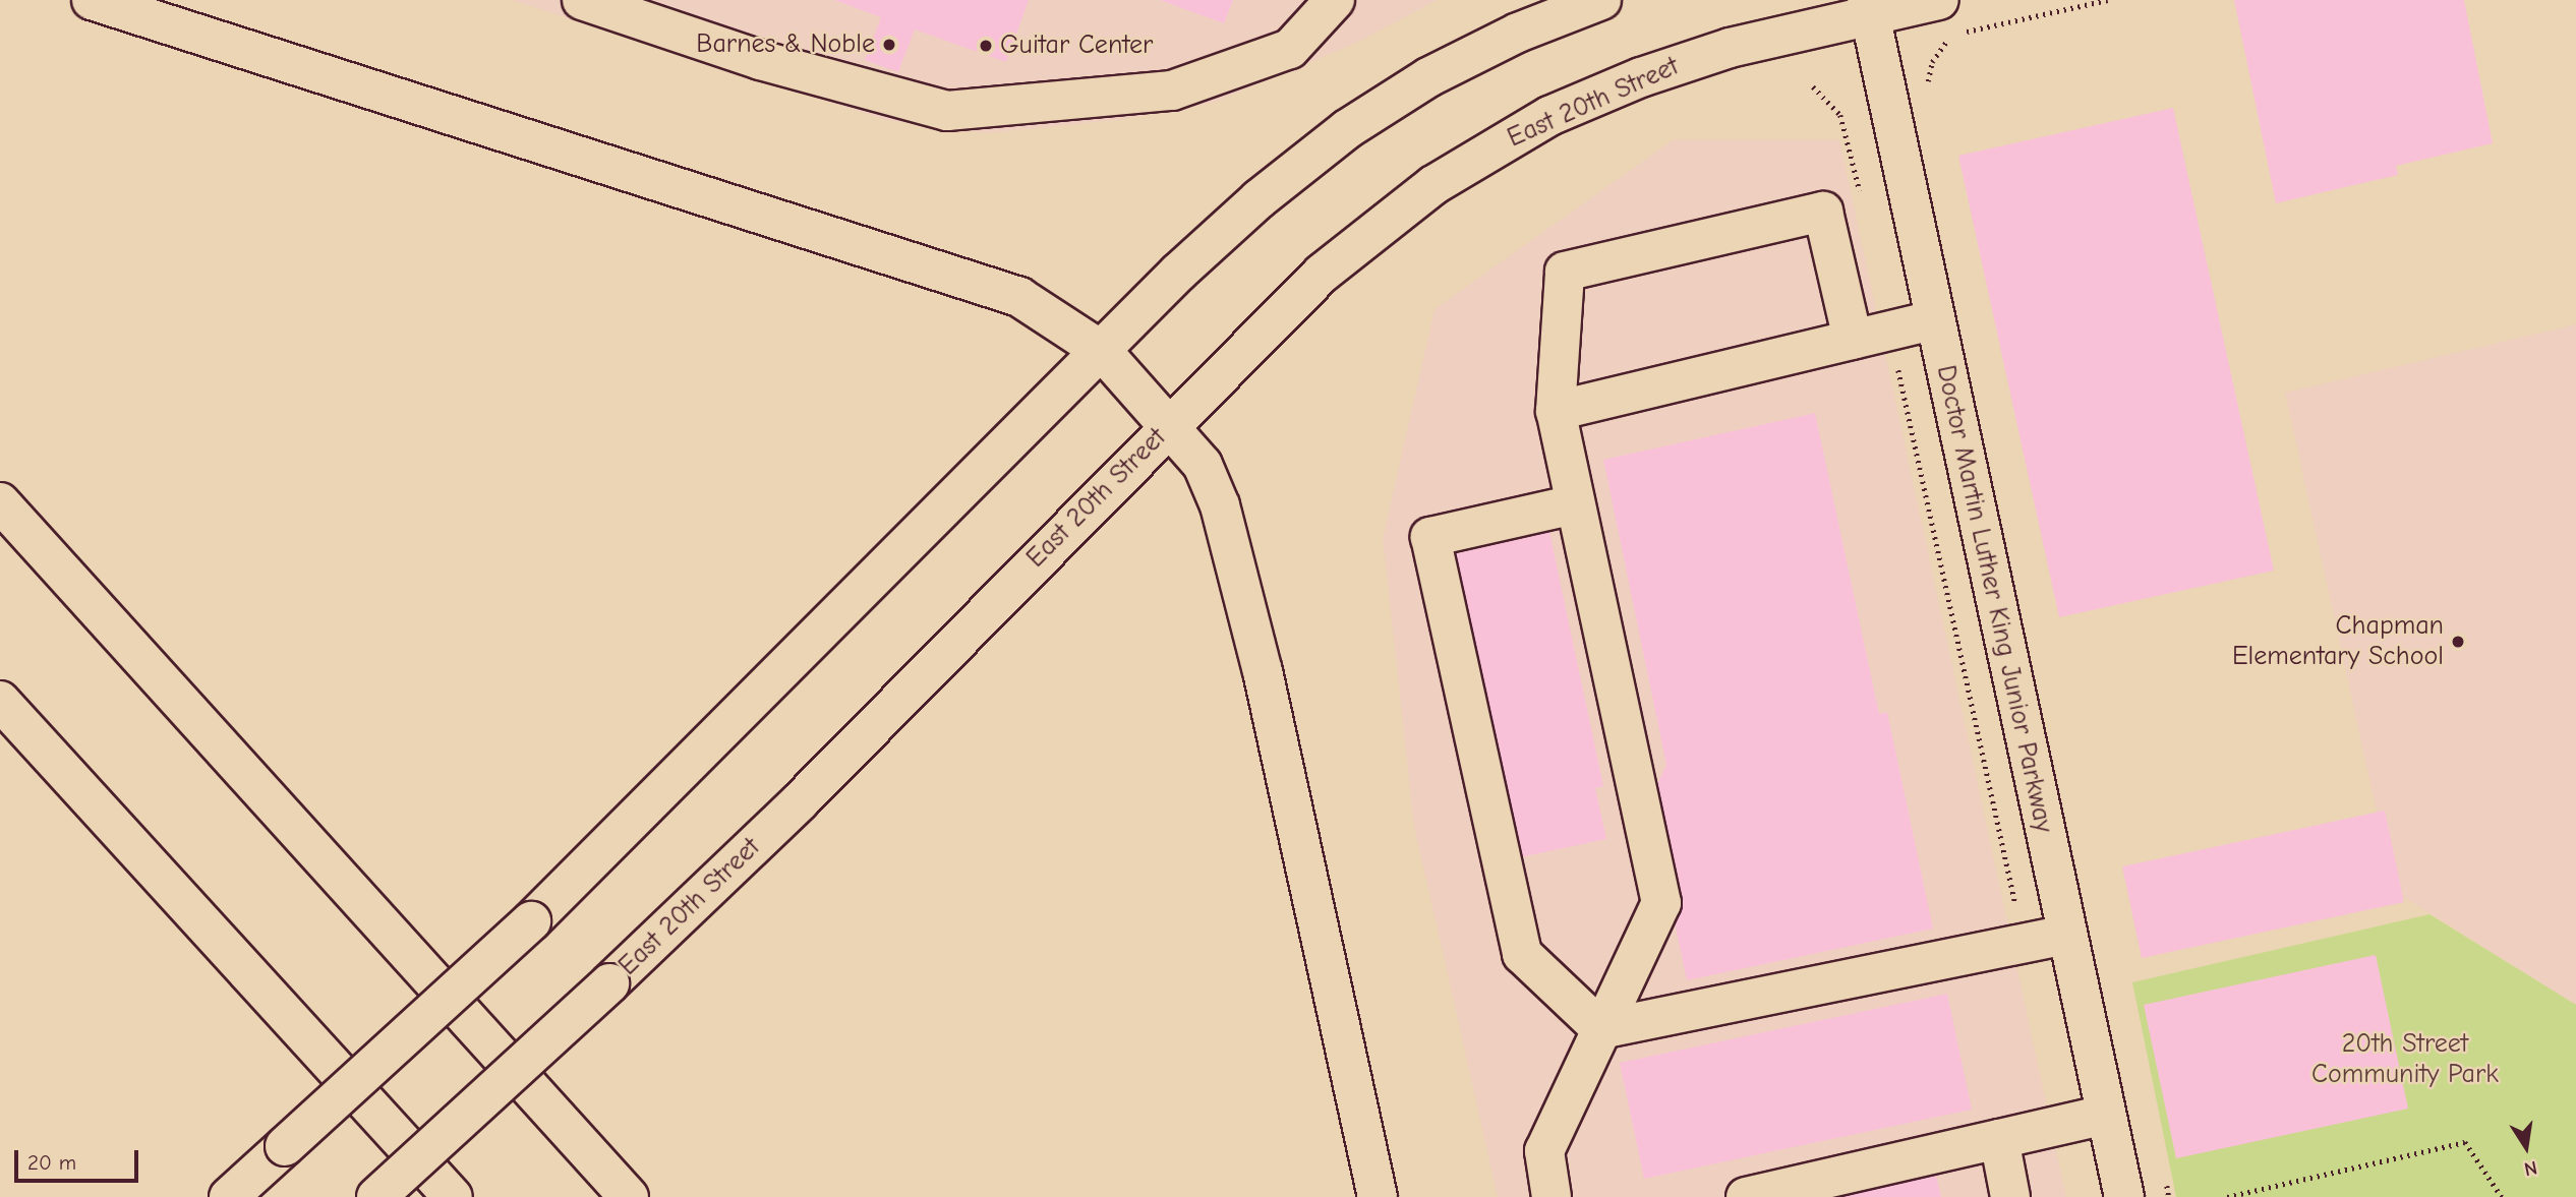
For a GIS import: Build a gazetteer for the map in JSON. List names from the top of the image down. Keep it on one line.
{"streets":{"main road":["East 20th Street","Doctor Martin Luther King Junior Parkway"]},"crossings":[["East 20th Street","Doctor Martin Luther King Junior Parkway"]],"parks":["20th Street Community Park"],"places":["Barnes & Noble","Guitar Center","Chapman Elementary School"],"scale_bar":"20 m","north":"bottom"}
